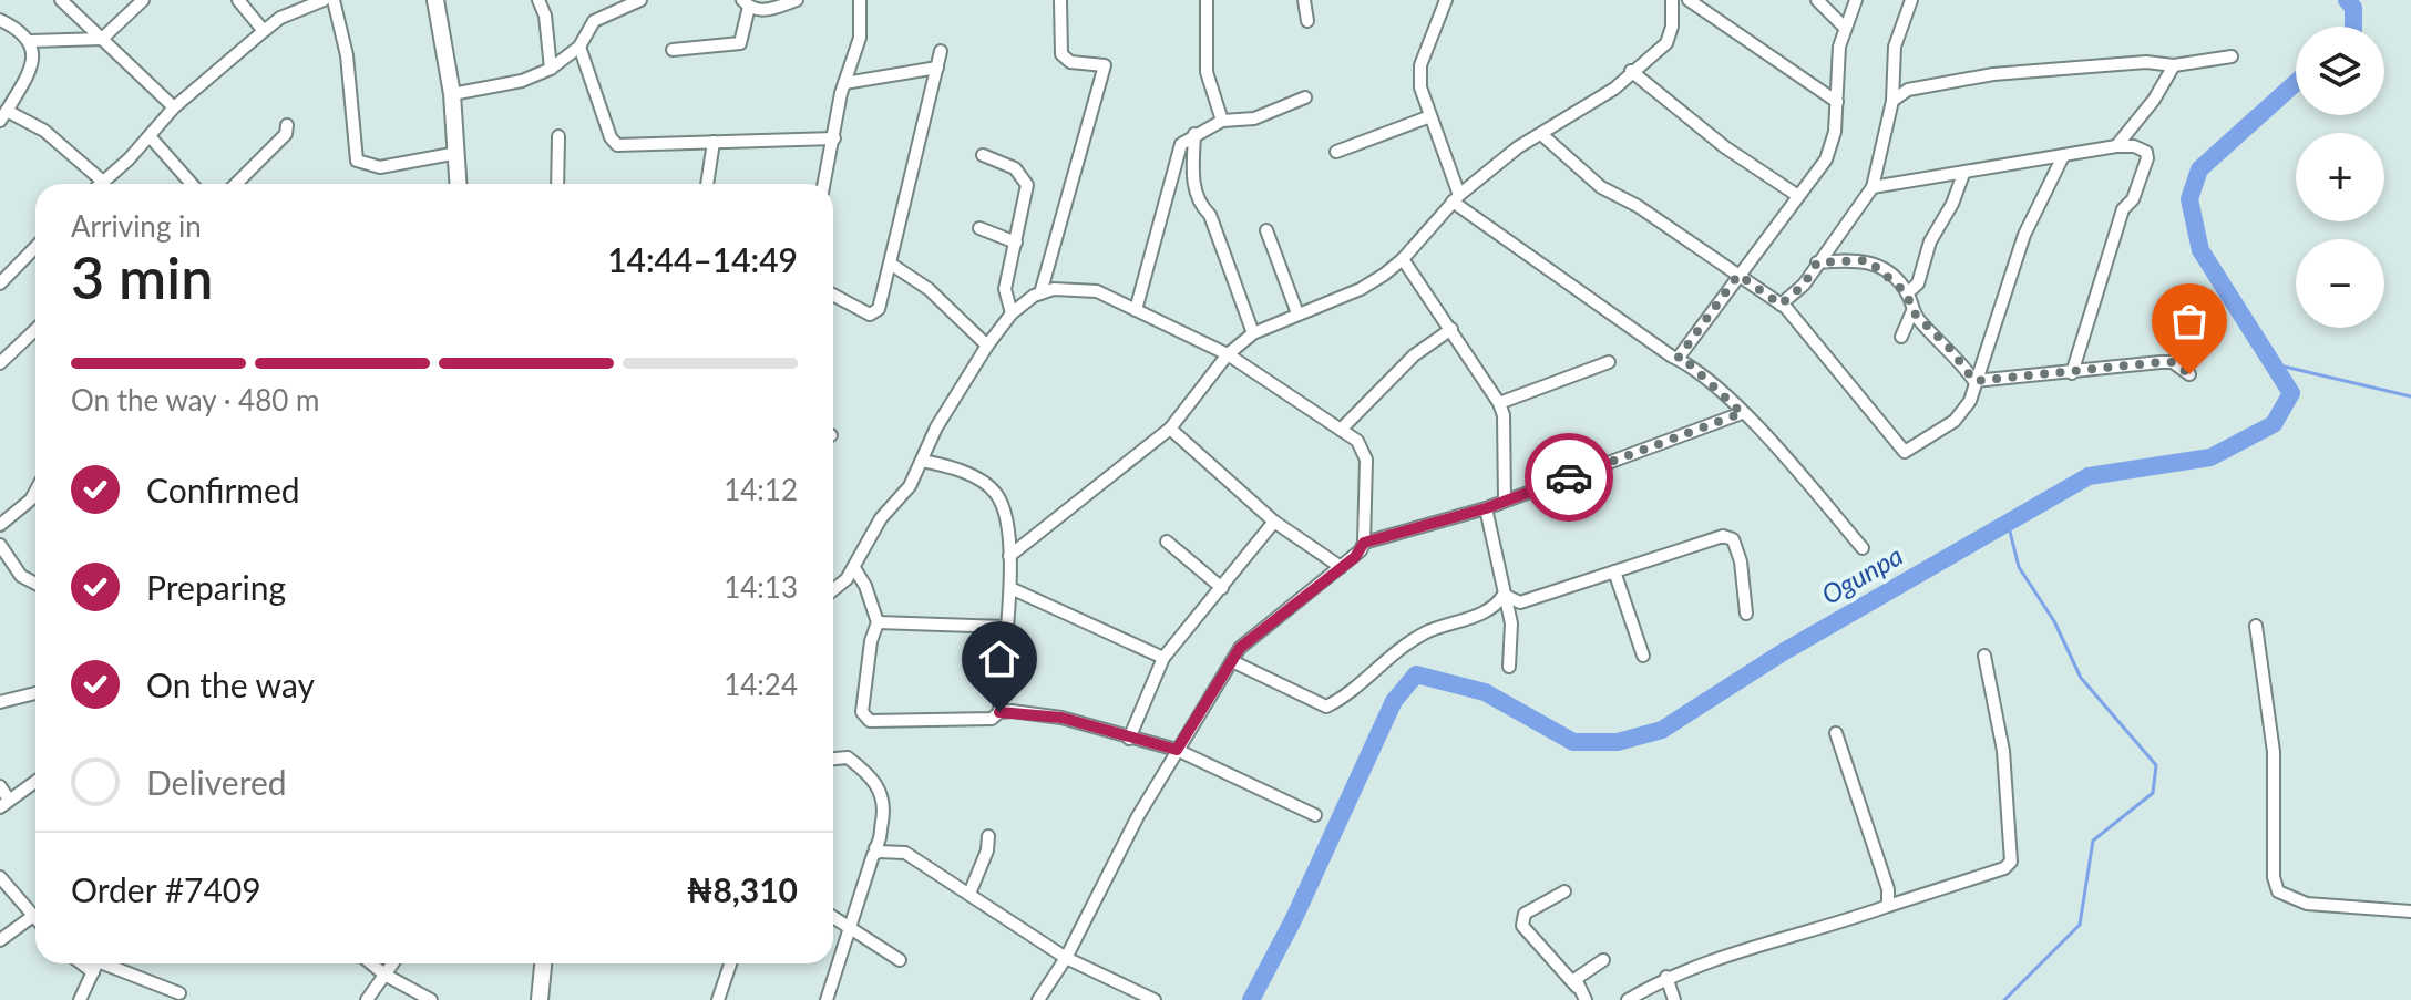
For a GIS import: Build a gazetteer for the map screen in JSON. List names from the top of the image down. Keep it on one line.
{"water":["Ogunpa"],"page":{"map_buttons":["+","−"],"heading":["3 min","Arriving in","14:44–14:49"],"panel":["Order #7409","₦8,310"],"bar":"On the way · 480 m","list":[["Confirmed","14:12"],["Preparing","14:13"],["On the way","14:24"],"Delivered"]}}
